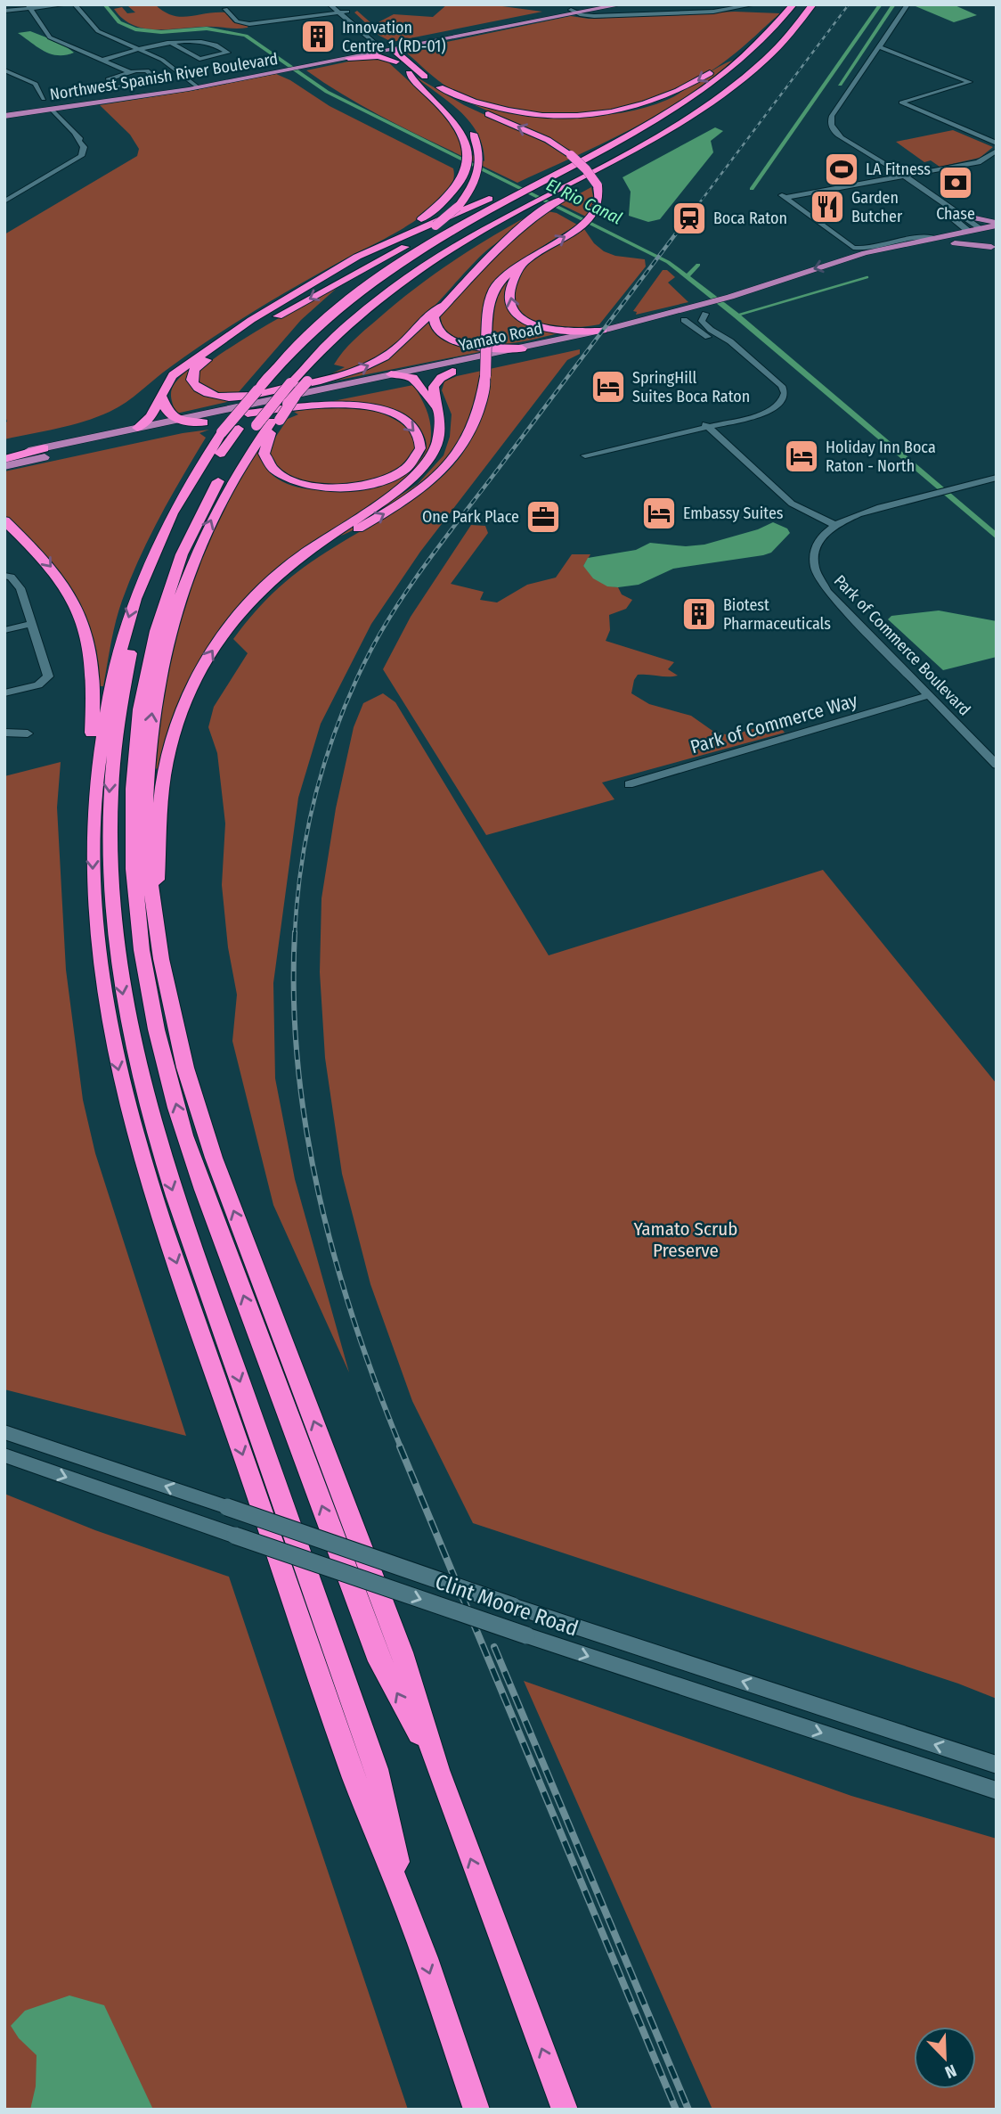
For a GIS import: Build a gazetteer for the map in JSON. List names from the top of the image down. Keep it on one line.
{"streets":{"main road":["Northwest Spanish River Boulevard","Yamato Road"],"street":["Park of Commerce Boulevard","Park of Commerce Way","Clint Moore Road"]},"crossings":[["Park of Commerce Boulevard","Park of Commerce Way"]],"water":["El Rio Canal"],"parks":["Yamato Scrub Preserve"],"places":{"building":["Innovation Centre 1 (RD-01)","Biotest Pharmaceuticals"],"sports":["LA Fitness"],"bank":["Chase"],"restaurant":["Garden Butcher"],"station":["Boca Raton"],"hotel":["SpringHill Suites Boca Raton","Holiday Inn Boca Raton - North","Embassy Suites"],"office":["One Park Place"]},"north":"bottom right"}
